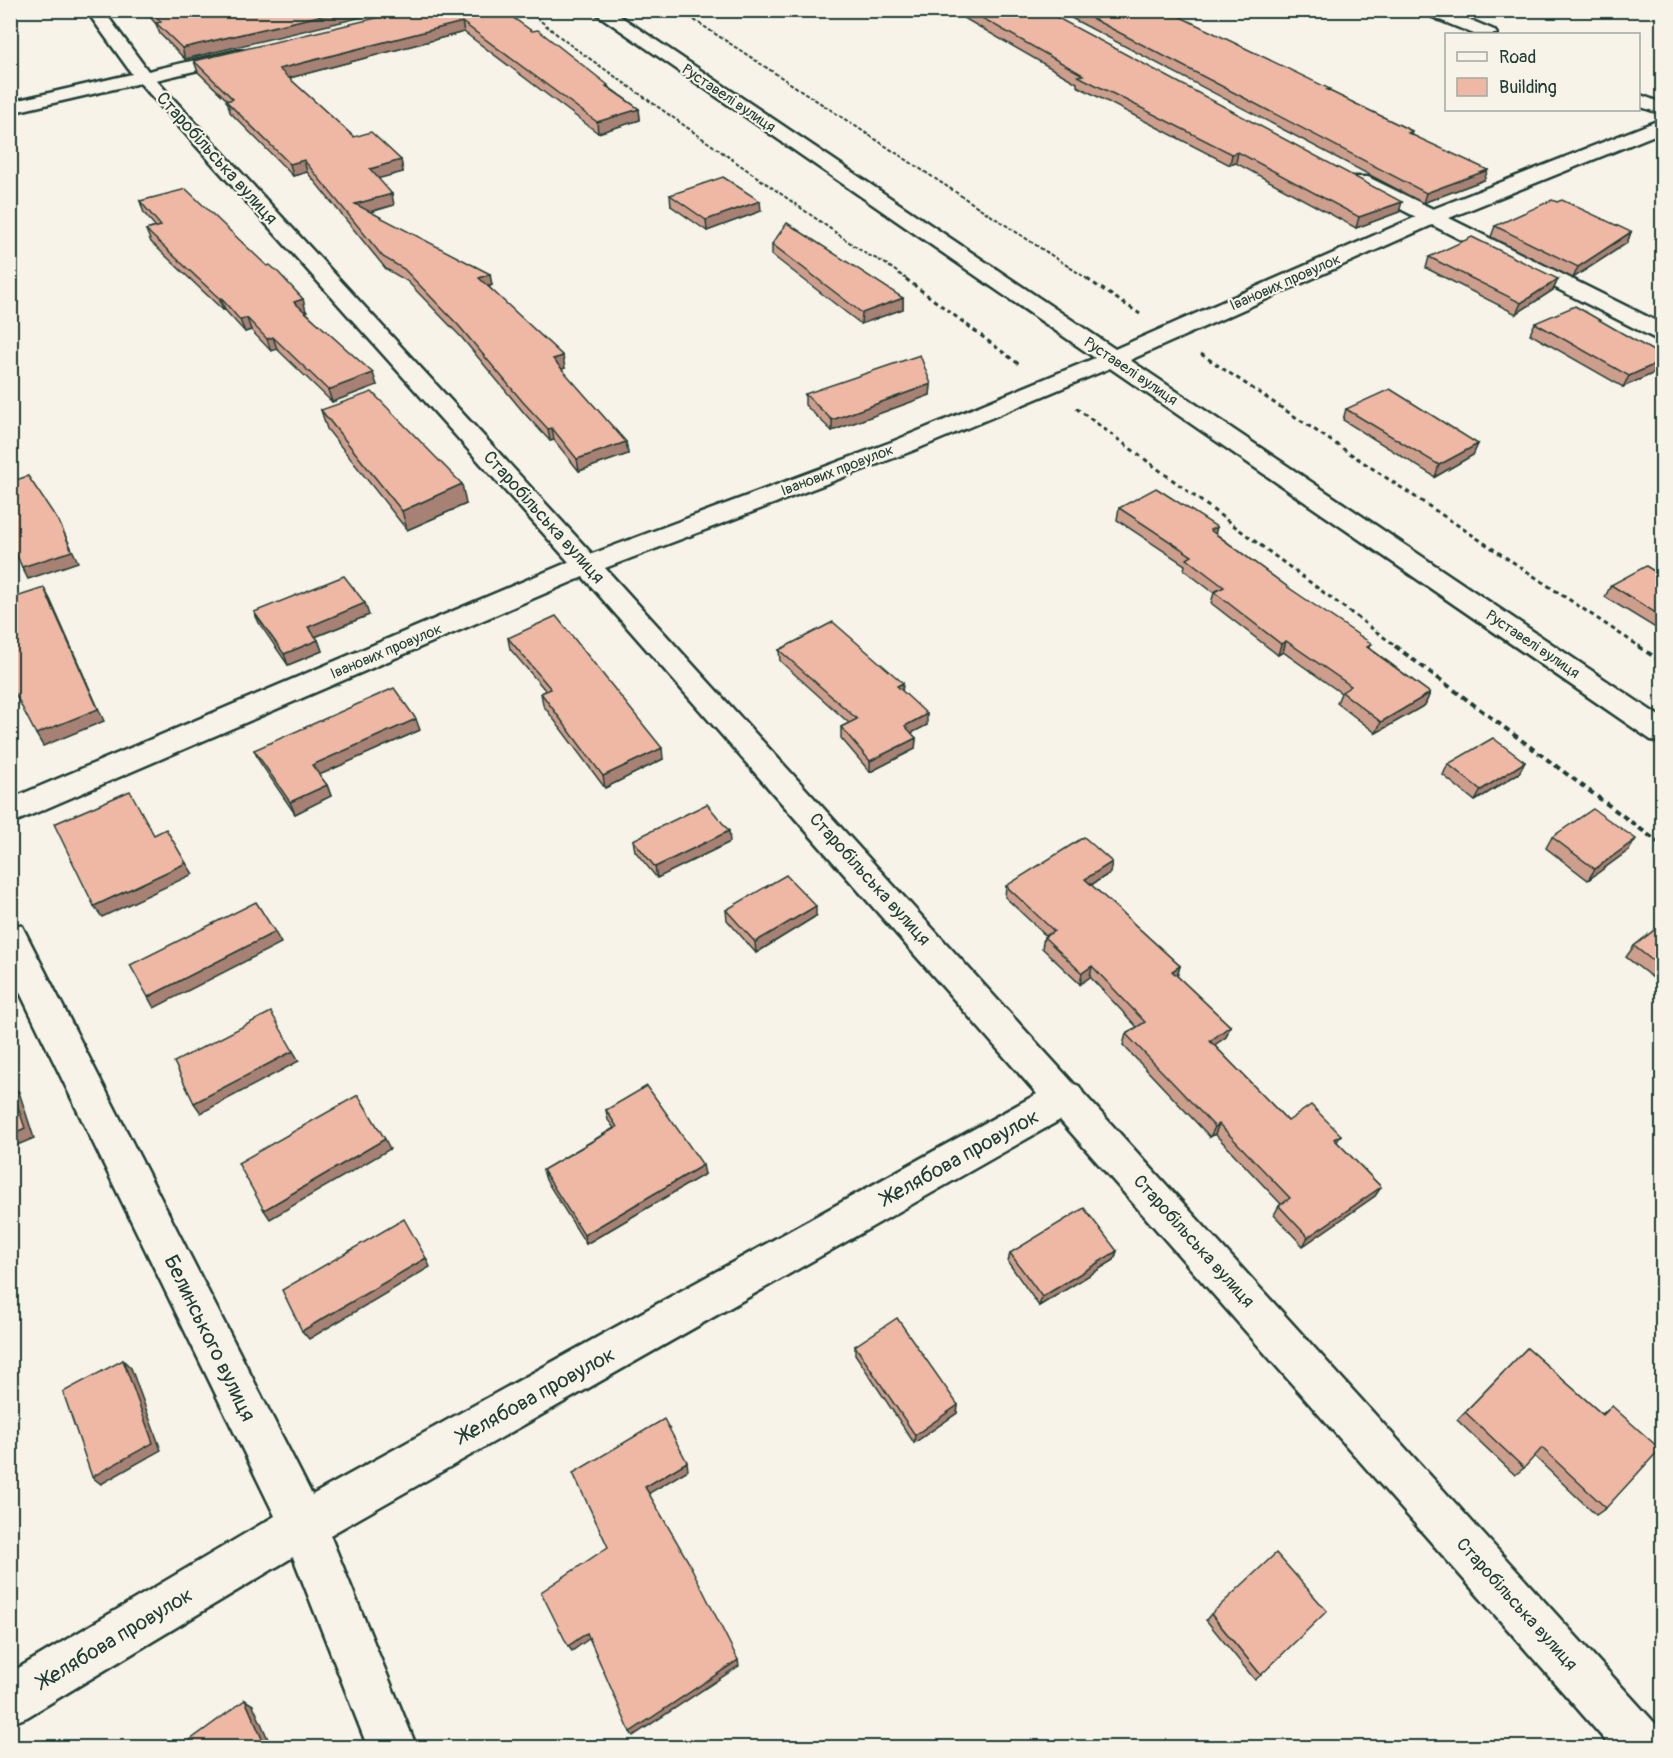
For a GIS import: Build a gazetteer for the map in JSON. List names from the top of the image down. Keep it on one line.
{"streets":{"street":["Руставелі вулиця","Старобільська вулиця","Іванових провулок","Желябова провулок","Белинського вулиця"]},"crossings":[["Руставелі вулиця","Іванових провулок"],["Старобільська вулиця","Іванових провулок"],["Старобільська вулиця","Желябова провулок"],["Желябова провулок","Белинського вулиця"]],"legend":["Road","Building"]}
